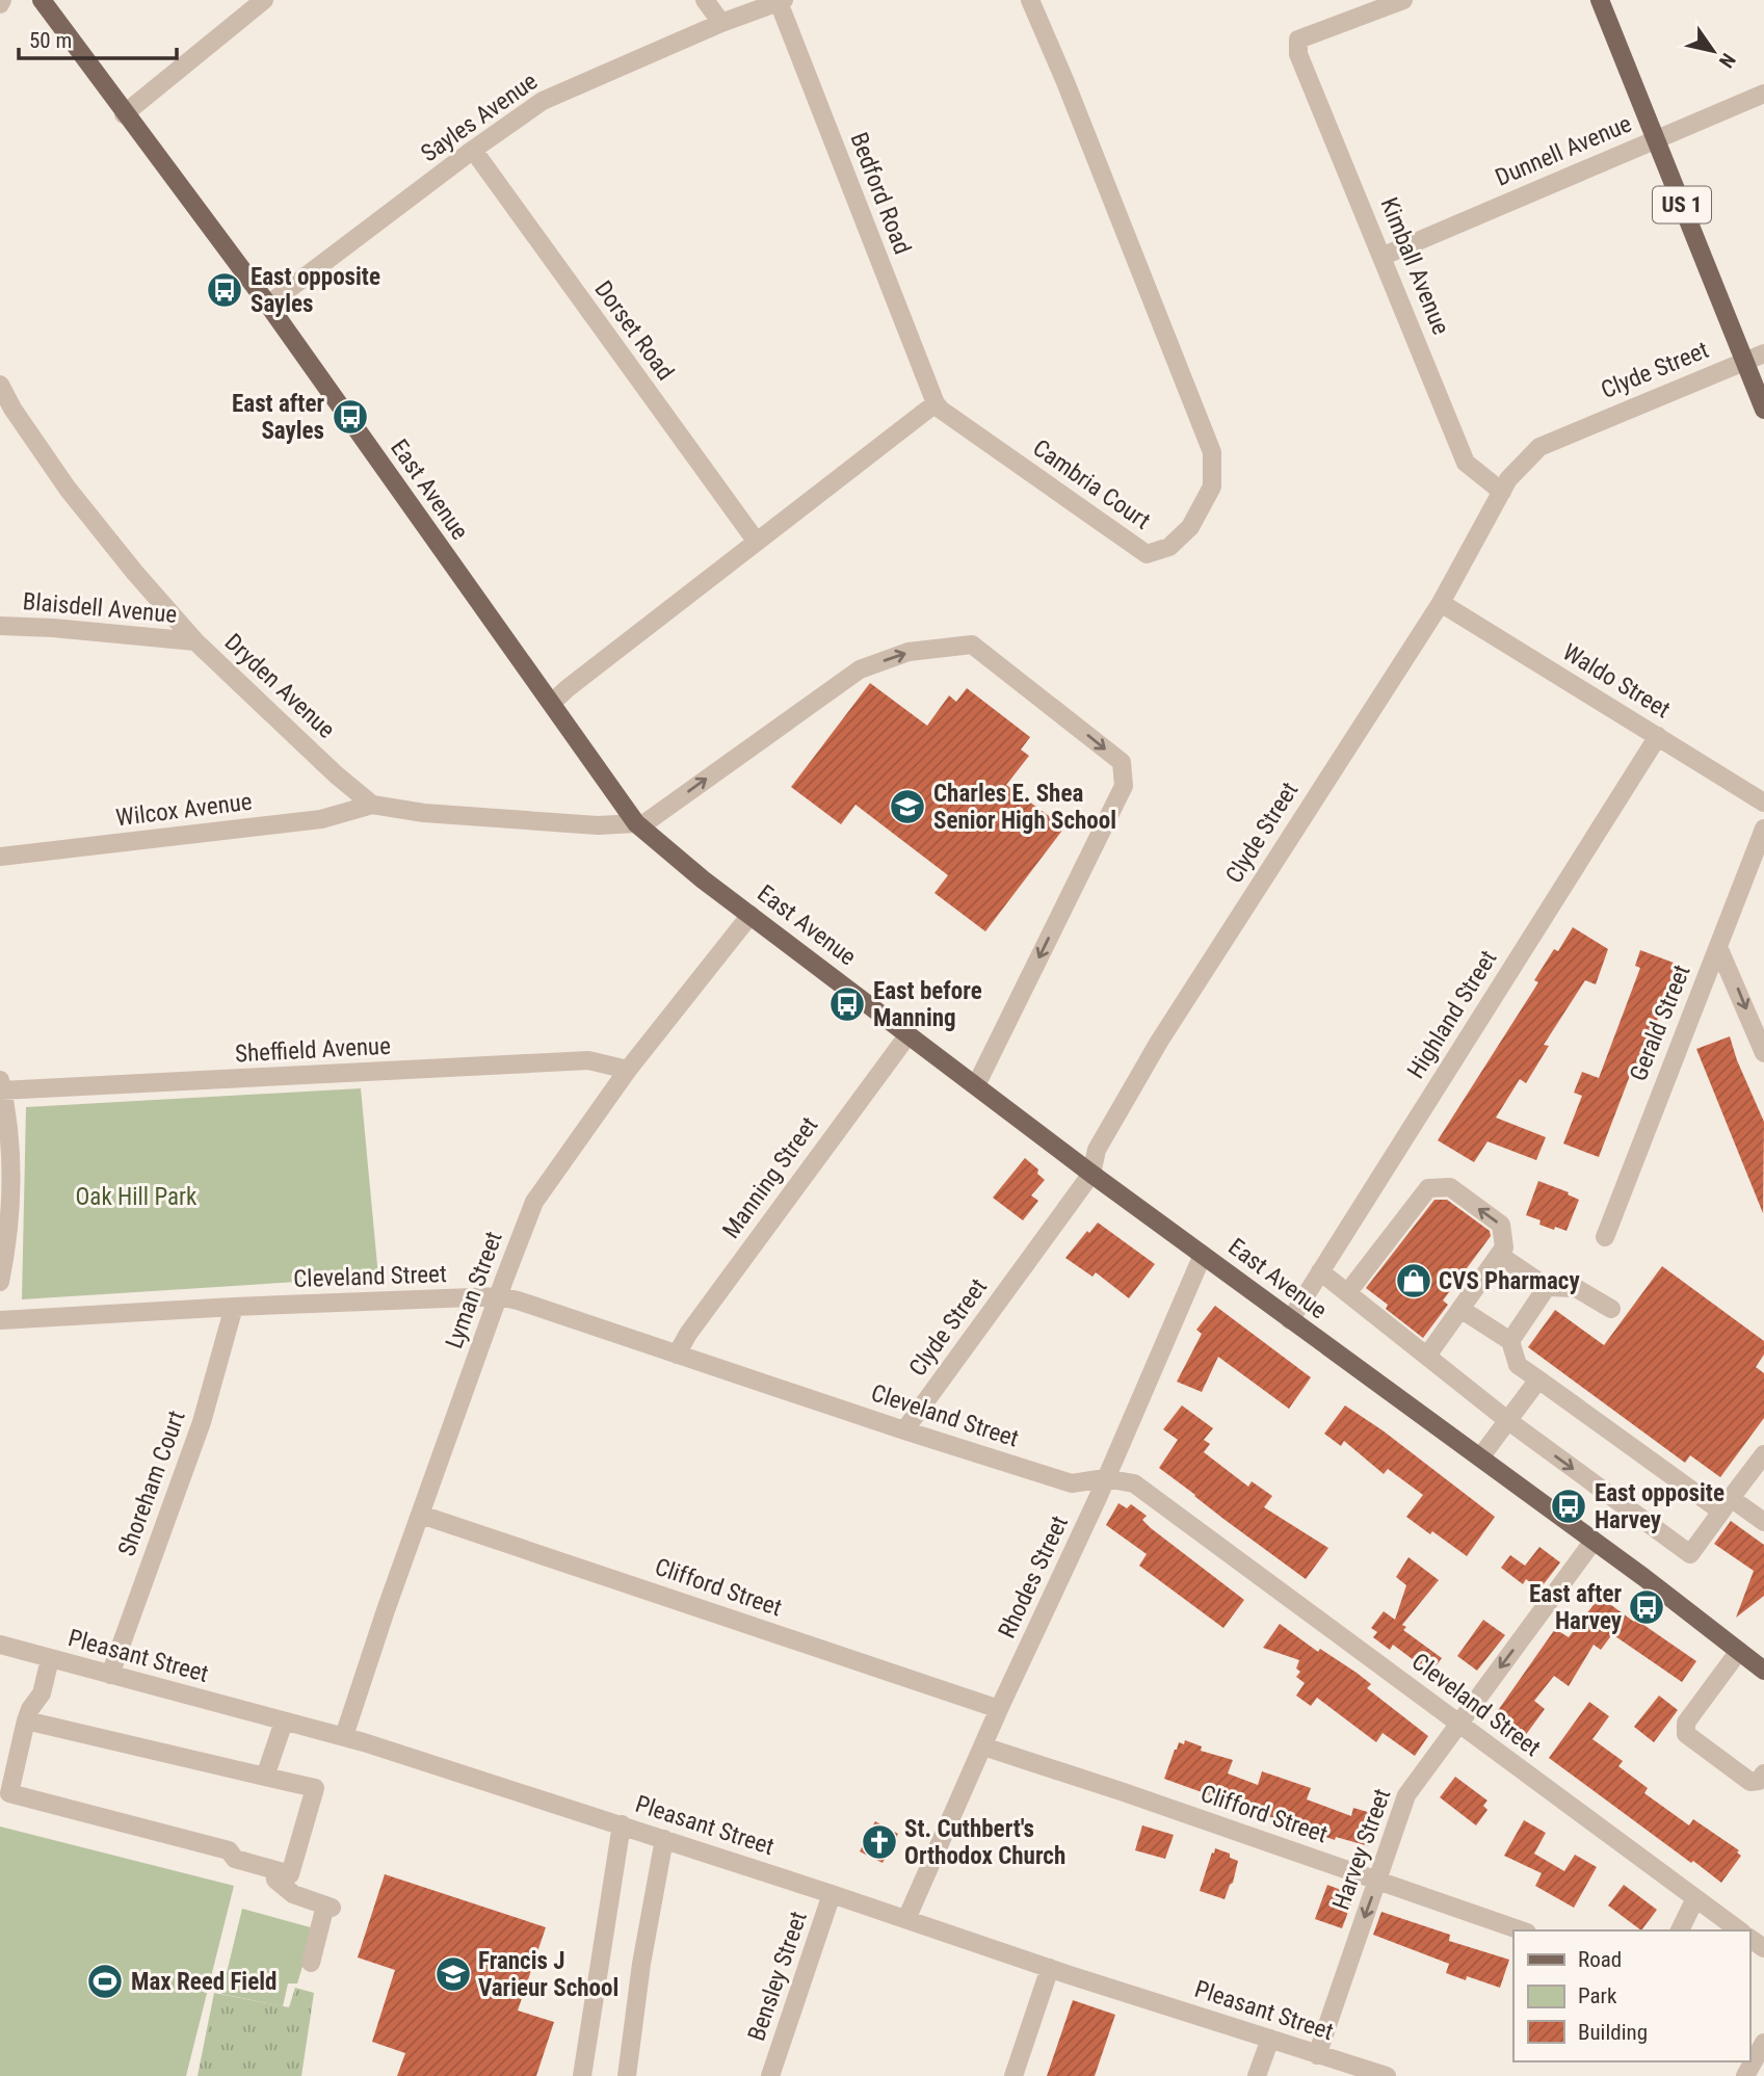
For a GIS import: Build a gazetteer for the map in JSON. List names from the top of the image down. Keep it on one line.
{"streets":{"main road":["US 1","East Avenue"],"street":["Sayles Avenue","Dunnell Avenue","Bedford Road","Kimball Avenue","Dorset Road","Clyde Street","Cambria Court","Blaisdell Avenue","Waldo Street","Dryden Avenue","Wilcox Avenue","Highland Street","Gerald Street","Sheffield Avenue","Manning Street","Cleveland Street","Lyman Street","Shoreham Court","Rhodes Street","Clifford Street","Pleasant Street","Harvey Street","Bensley Street"]},"crossings":[["Sayles Avenue","Bedford Road"],["Sayles Avenue","Dorset Road"],["Sayles Avenue","East Avenue"],["Dunnell Avenue","US 1"],["Dunnell Avenue","Kimball Avenue"],["Bedford Road","Cambria Court"],["US 1","Clyde Street"],["Kimball Avenue","Clyde Street"],["Clyde Street","East Avenue"],["Clyde Street","Waldo Street"],["Clyde Street","Cleveland Street"],["East Avenue","Highland Street"],["East Avenue","Manning Street"],["East Avenue","Lyman Street"],["East Avenue","Rhodes Street"],["East Avenue","Harvey Street"],["Blaisdell Avenue","Dryden Avenue"],["Waldo Street","Highland Street"],["Dryden Avenue","Wilcox Avenue"],["Sheffield Avenue","Lyman Street"],["Manning Street","Cleveland Street"],["Cleveland Street","Lyman Street"],["Cleveland Street","Shoreham Court"],["Cleveland Street","Rhodes Street"],["Cleveland Street","Harvey Street"],["Lyman Street","Clifford Street"],["Lyman Street","Pleasant Street"],["Shoreham Court","Pleasant Street"],["Rhodes Street","Clifford Street"],["Rhodes Street","Pleasant Street"],["Clifford Street","Harvey Street"],["Pleasant Street","Harvey Street"],["Pleasant Street","Bensley Street"]],"one_way":["Harvey Street"],"parks":["Oak Hill Park"],"places":{"bus stop":["East opposite Sayles","East after Sayles","East before Manning","East opposite Harvey","East after Harvey"],"school or university":["Charles E. Shea Senior High School","Francis J Varieur School"],"shop":["CVS Pharmacy"],"church":["St. Cuthbert's Orthodox Church"],"sports":["Max Reed Field"]},"legend":["Road","Park","Building"],"scale_bar":"50 m","north":"bottom right"}
